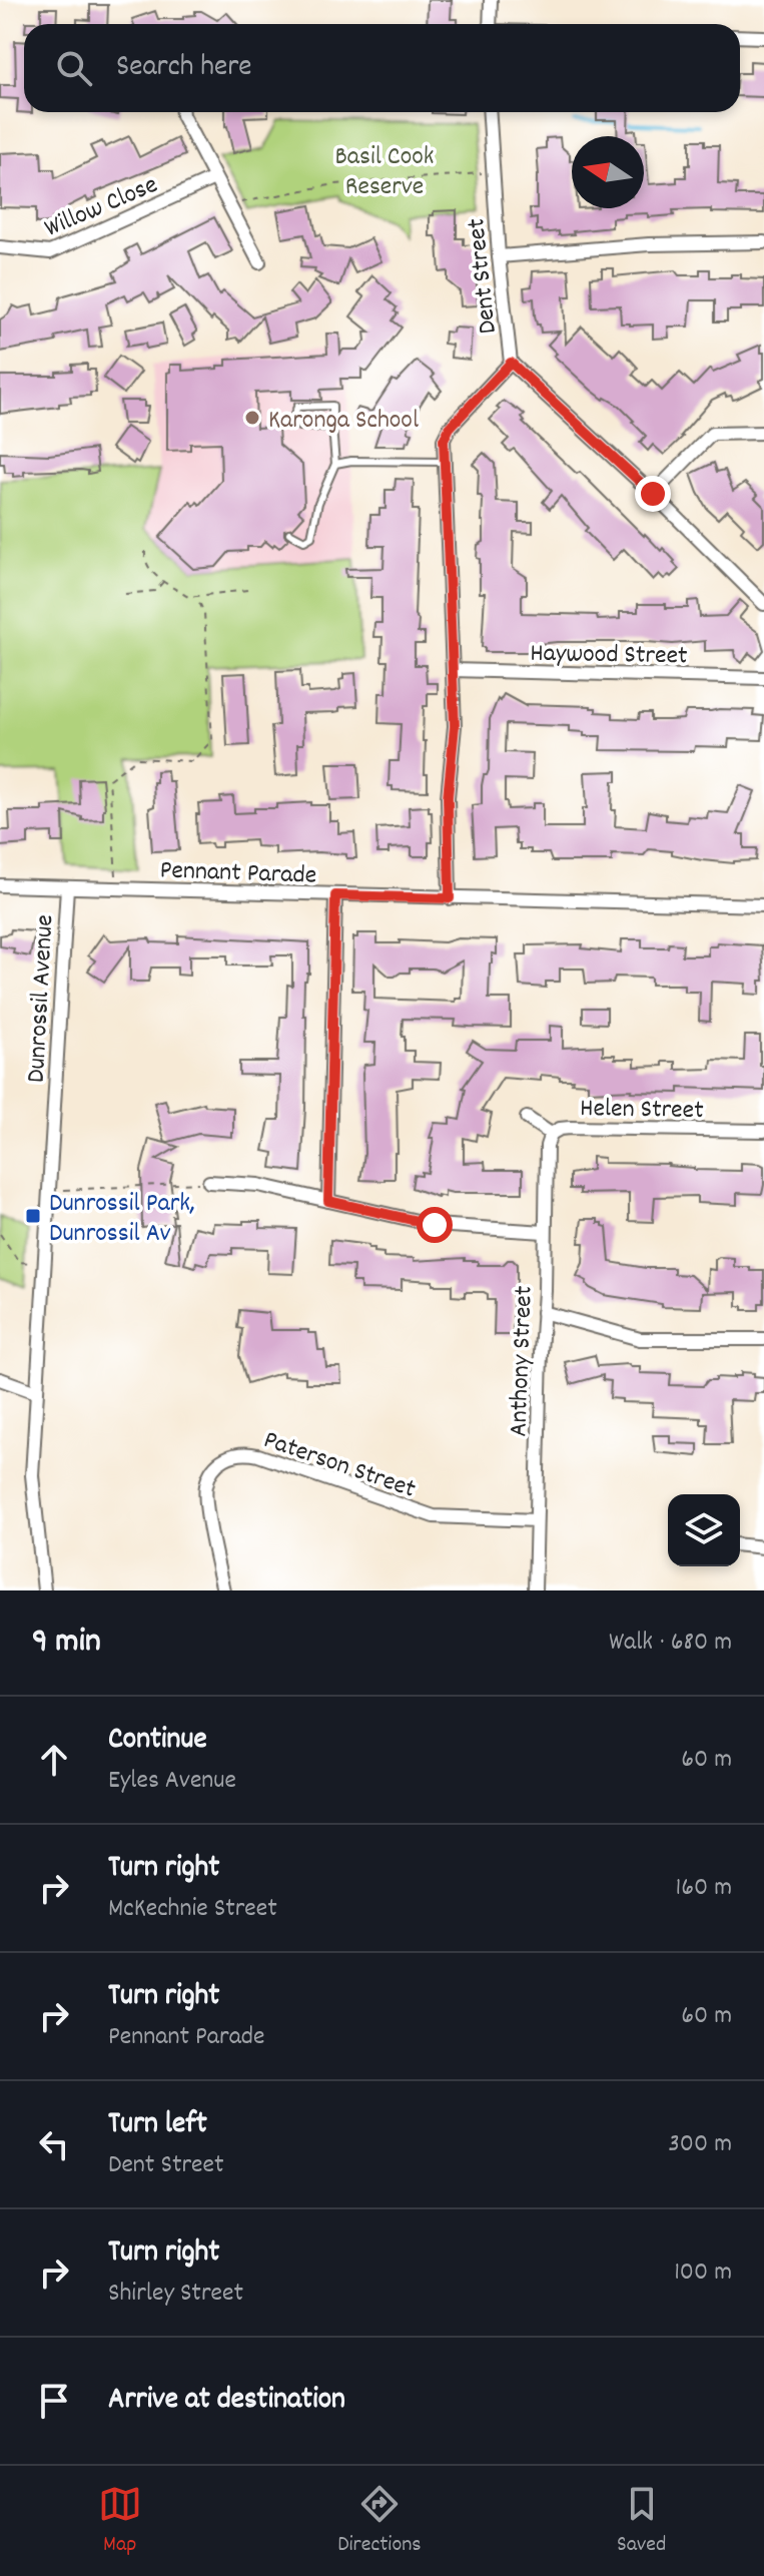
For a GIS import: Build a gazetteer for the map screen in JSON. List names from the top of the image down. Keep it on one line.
{"streets":{"street":["Willow Close","Dent Street","Haywood Street","Pennant Parade","Dunrossil Avenue","Helen Street","Anthony Street","Paterson Street"]},"crossings":[["Dent Street","Haywood Street"],["Dent Street","Pennant Parade"],["Pennant Parade","Dunrossil Avenue"],["Helen Street","Anthony Street"],["Anthony Street","Paterson Street"]],"parks":["Basil Cook Reserve"],"places":{"other":["Karonga School"],"transit":["Dunrossil Park, Dunrossil Av"]},"north":"left","page":{"search":"Search here","heading":["9 min","Walk · 680 m"],"list":[["Continue","Eyles Avenue","60 m"],["Turn right","McKechnie Street","160 m"],["Turn right","Pennant Parade","60 m"],["Turn left","Dent Street","300 m"],["Turn right","Shirley Street","100 m"],"Arrive at destination"],"nav":["Map","Directions","Saved"]}}
